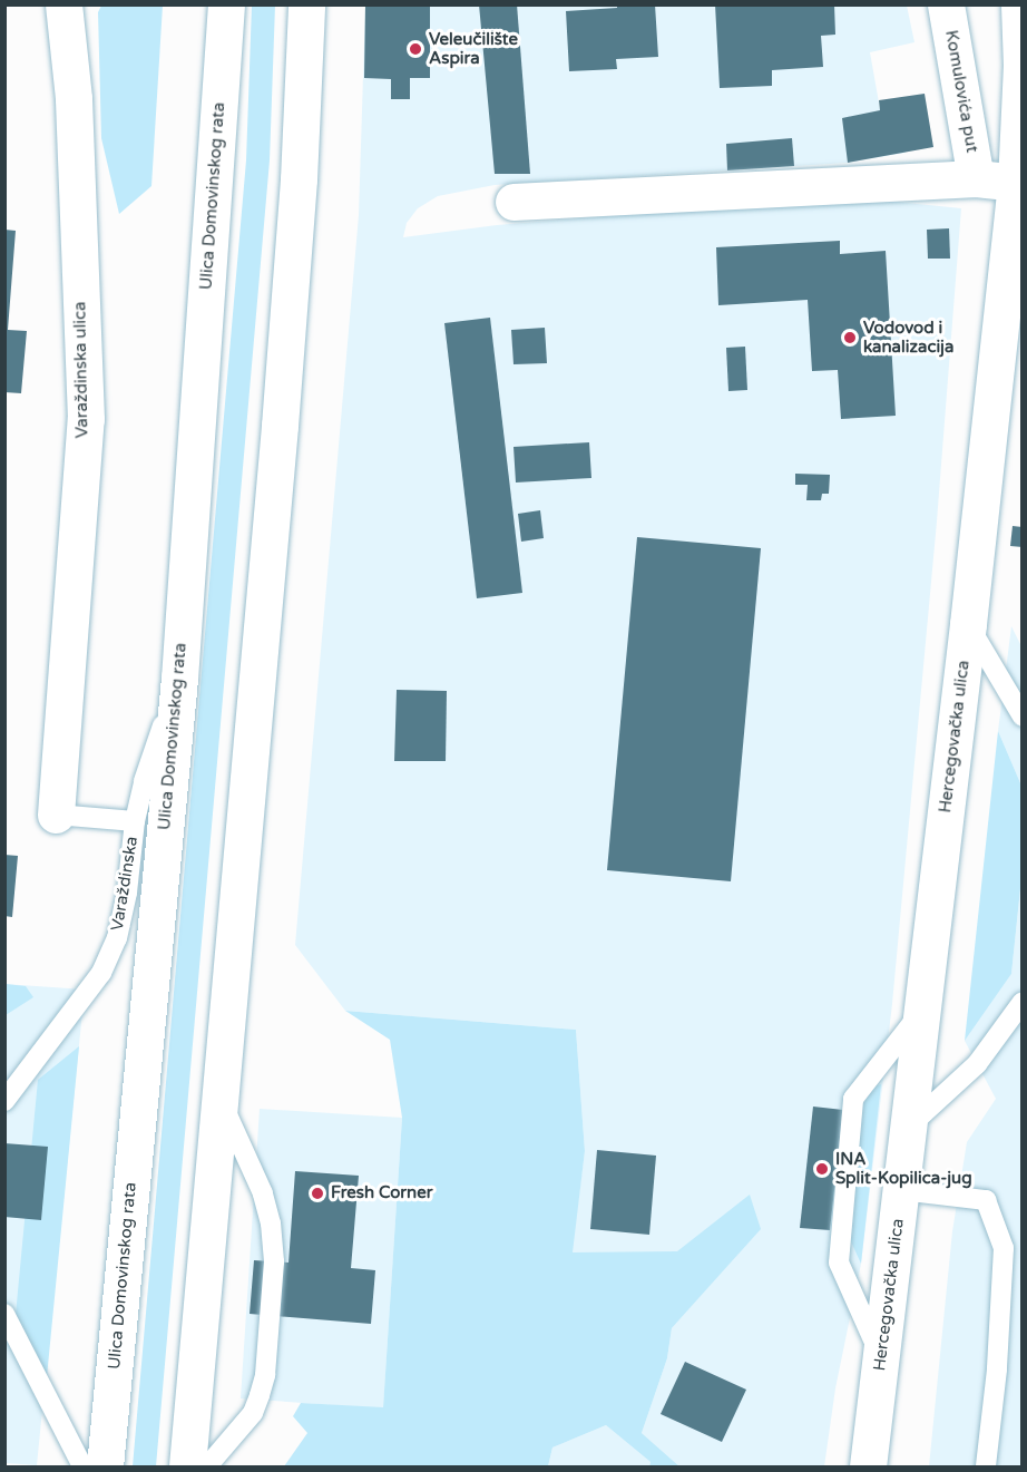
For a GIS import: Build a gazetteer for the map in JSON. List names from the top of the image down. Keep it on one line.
{"streets":{"street":["Komulovića put","Ulica Domovinskog rata","Varaždinska ulica","Hercegovačka ulica"],"lane":["Varaždinska"]},"crossings":[["Ulica Domovinskog rata","Varaždinska"]],"places":["Veleučilište Aspira","Vodovod i kanalizacija","INA Split-Kopilica-jug","Fresh Corner"]}
